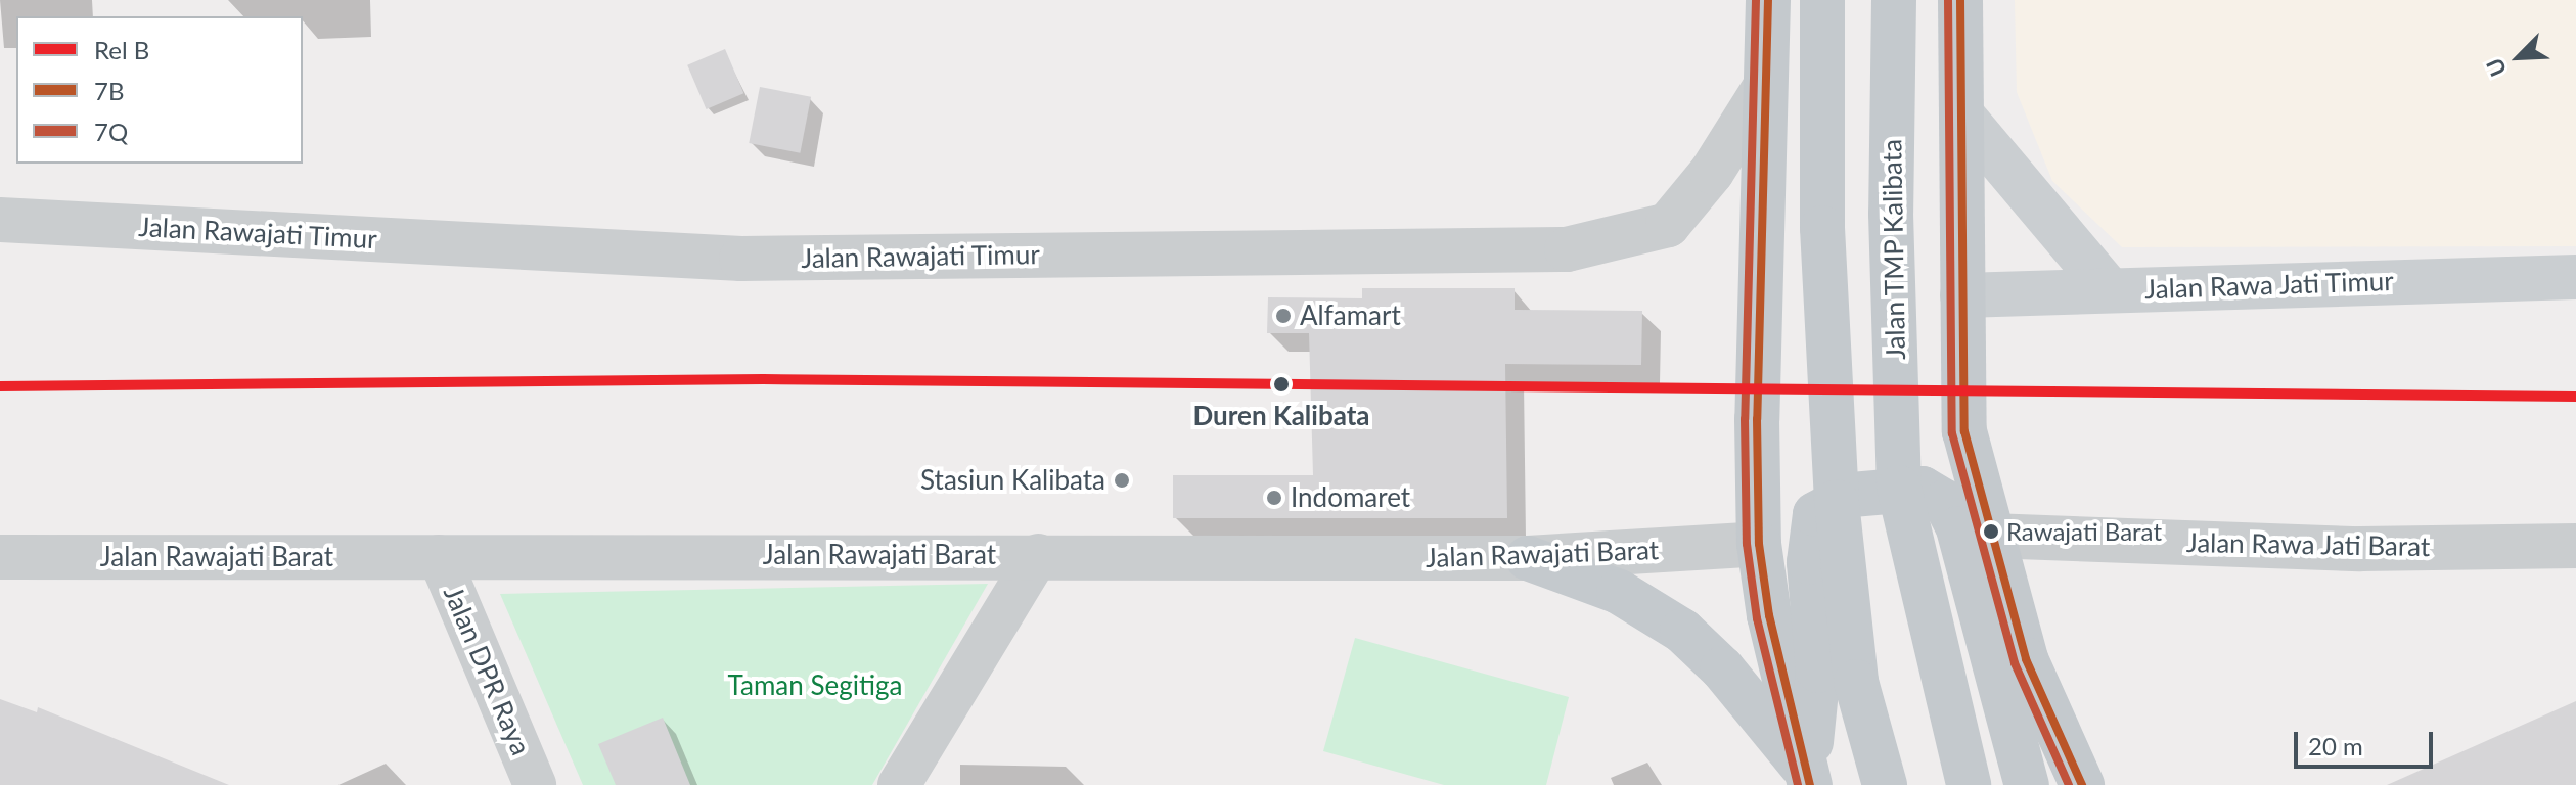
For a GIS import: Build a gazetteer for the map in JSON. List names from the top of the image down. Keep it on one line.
{"streets":{"main road":["Jalan TMP Kalibata","Jalan Rawa Jati Timur"],"street":["Jalan Rawajati Timur","Jalan Rawa Jati Barat","Jalan Rawajati Barat","Jalan DPR Raya"]},"crossings":[["Jalan Rawajati Barat","Jalan DPR Raya"]],"parks":["Taman Segitiga"],"places":["Alfamart","Duren Kalibata","Stasiun Kalibata","Indomaret","Rawajati Barat"],"lines":["transit line 7B","transit line 7Q","rail line B"],"legend":["Rel B","7B","7Q"],"scale_bar":"20 m","north":"bottom left"}
